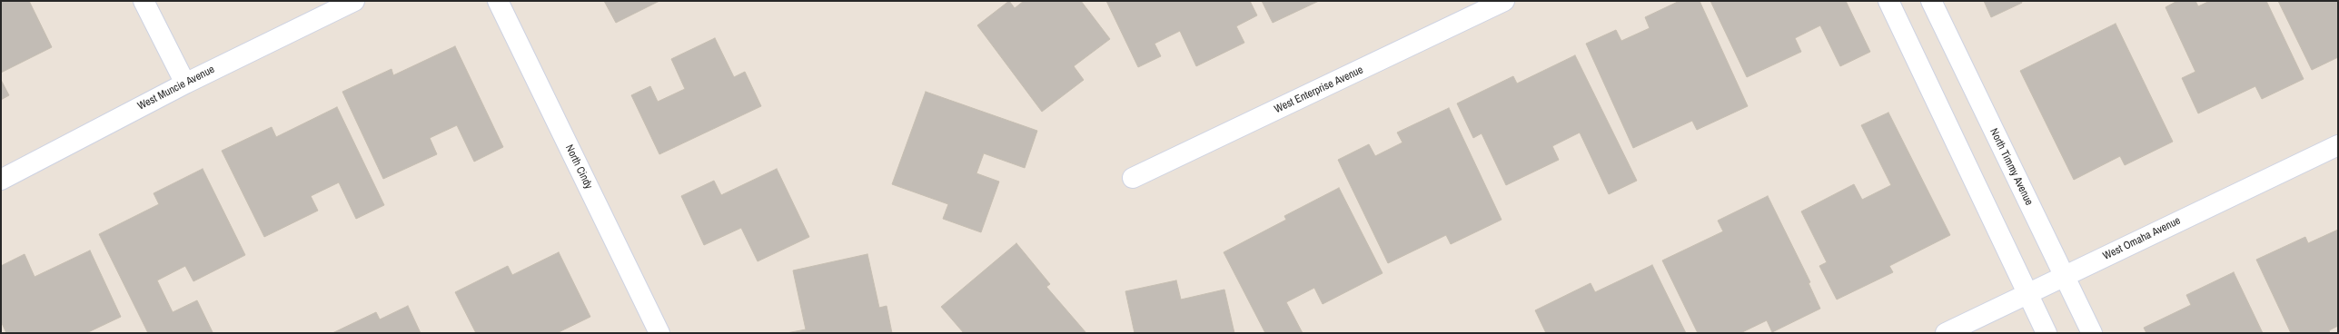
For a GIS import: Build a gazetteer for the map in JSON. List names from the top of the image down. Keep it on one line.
{"streets":{"street":["West Muncie Avenue","West Enterprise Avenue","North Cindy","North Timmy Avenue","West Omaha Avenue"]},"crossings":[["North Timmy Avenue","West Omaha Avenue"]]}
